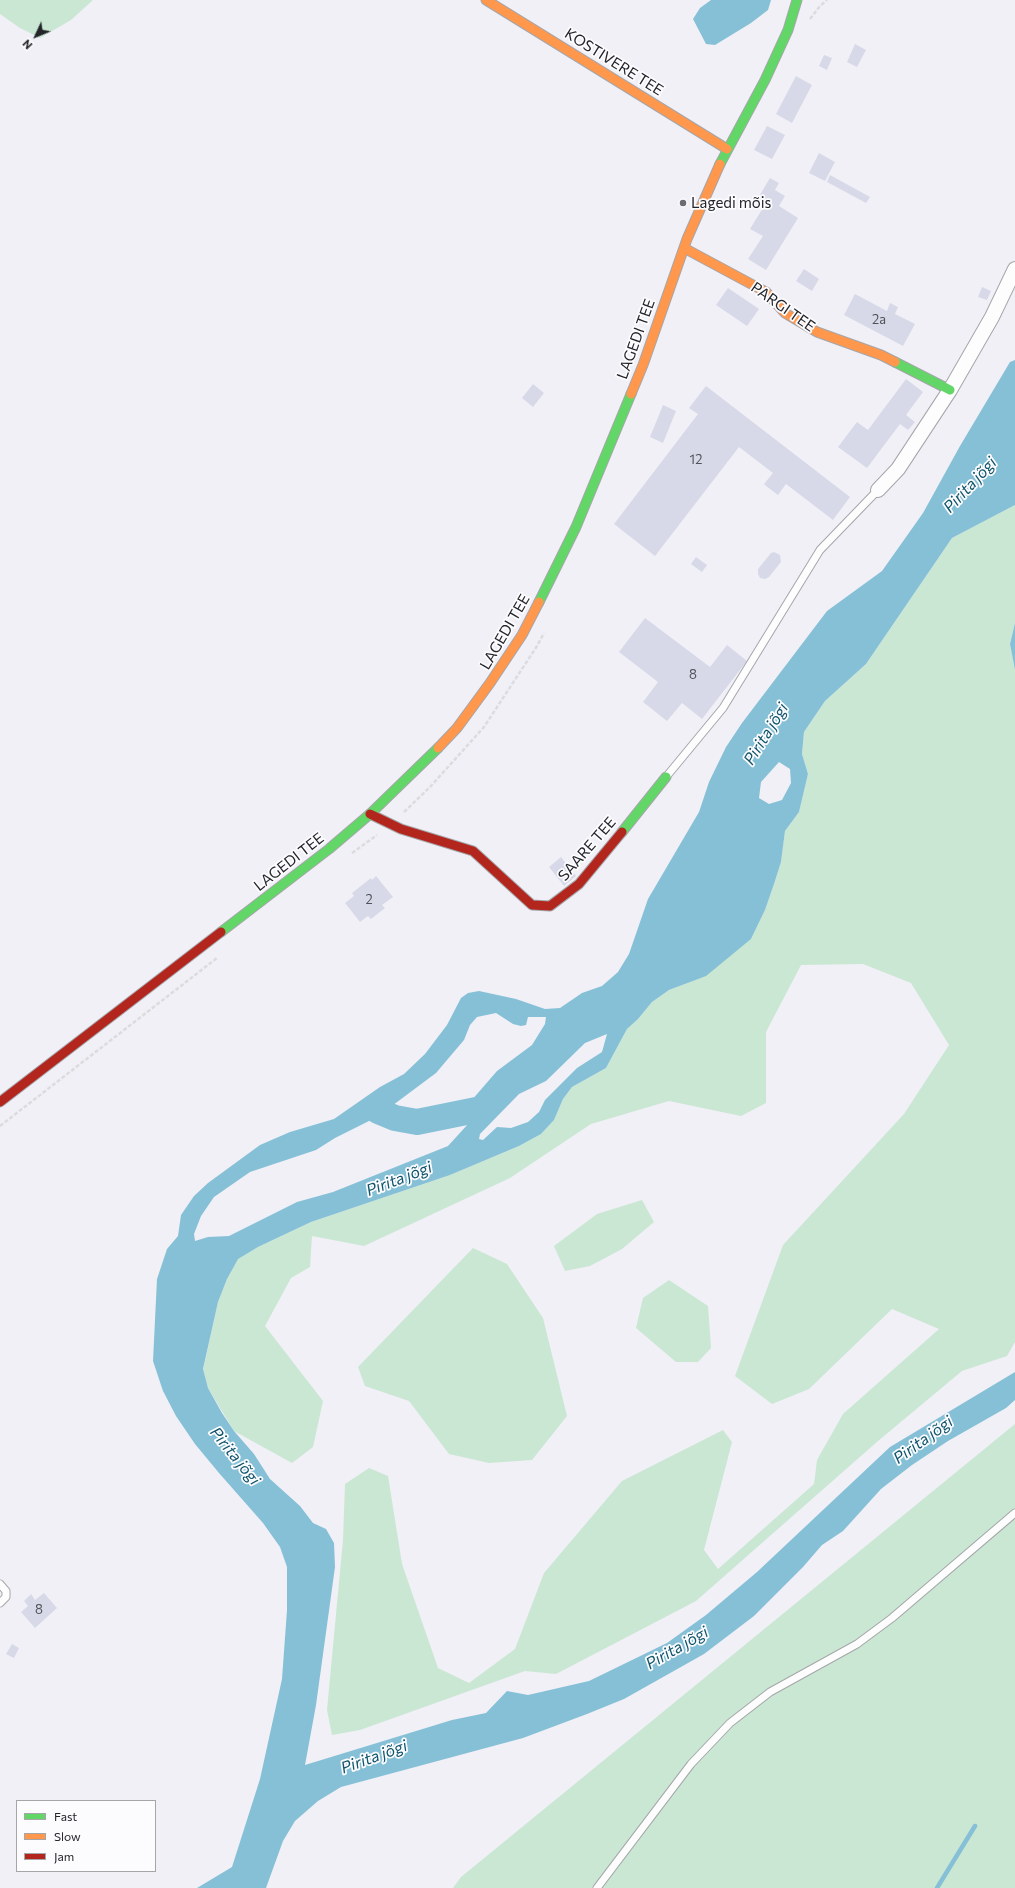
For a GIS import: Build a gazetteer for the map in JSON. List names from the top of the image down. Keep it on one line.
{"streets":{"street":["KOSTIVERE TEE","PARGI TEE","LAGEDI TEE","SAARE TEE"]},"crossings":[["KOSTIVERE TEE","LAGEDI TEE"],["PARGI TEE","LAGEDI TEE"],["LAGEDI TEE","SAARE TEE"]],"water":["Pirita jõgi"],"places":["Lagedi mõis"],"house_numbers":["2a","12","8","2","8"],"legend":["Fast","Slow","Jam"],"north":"bottom left"}
